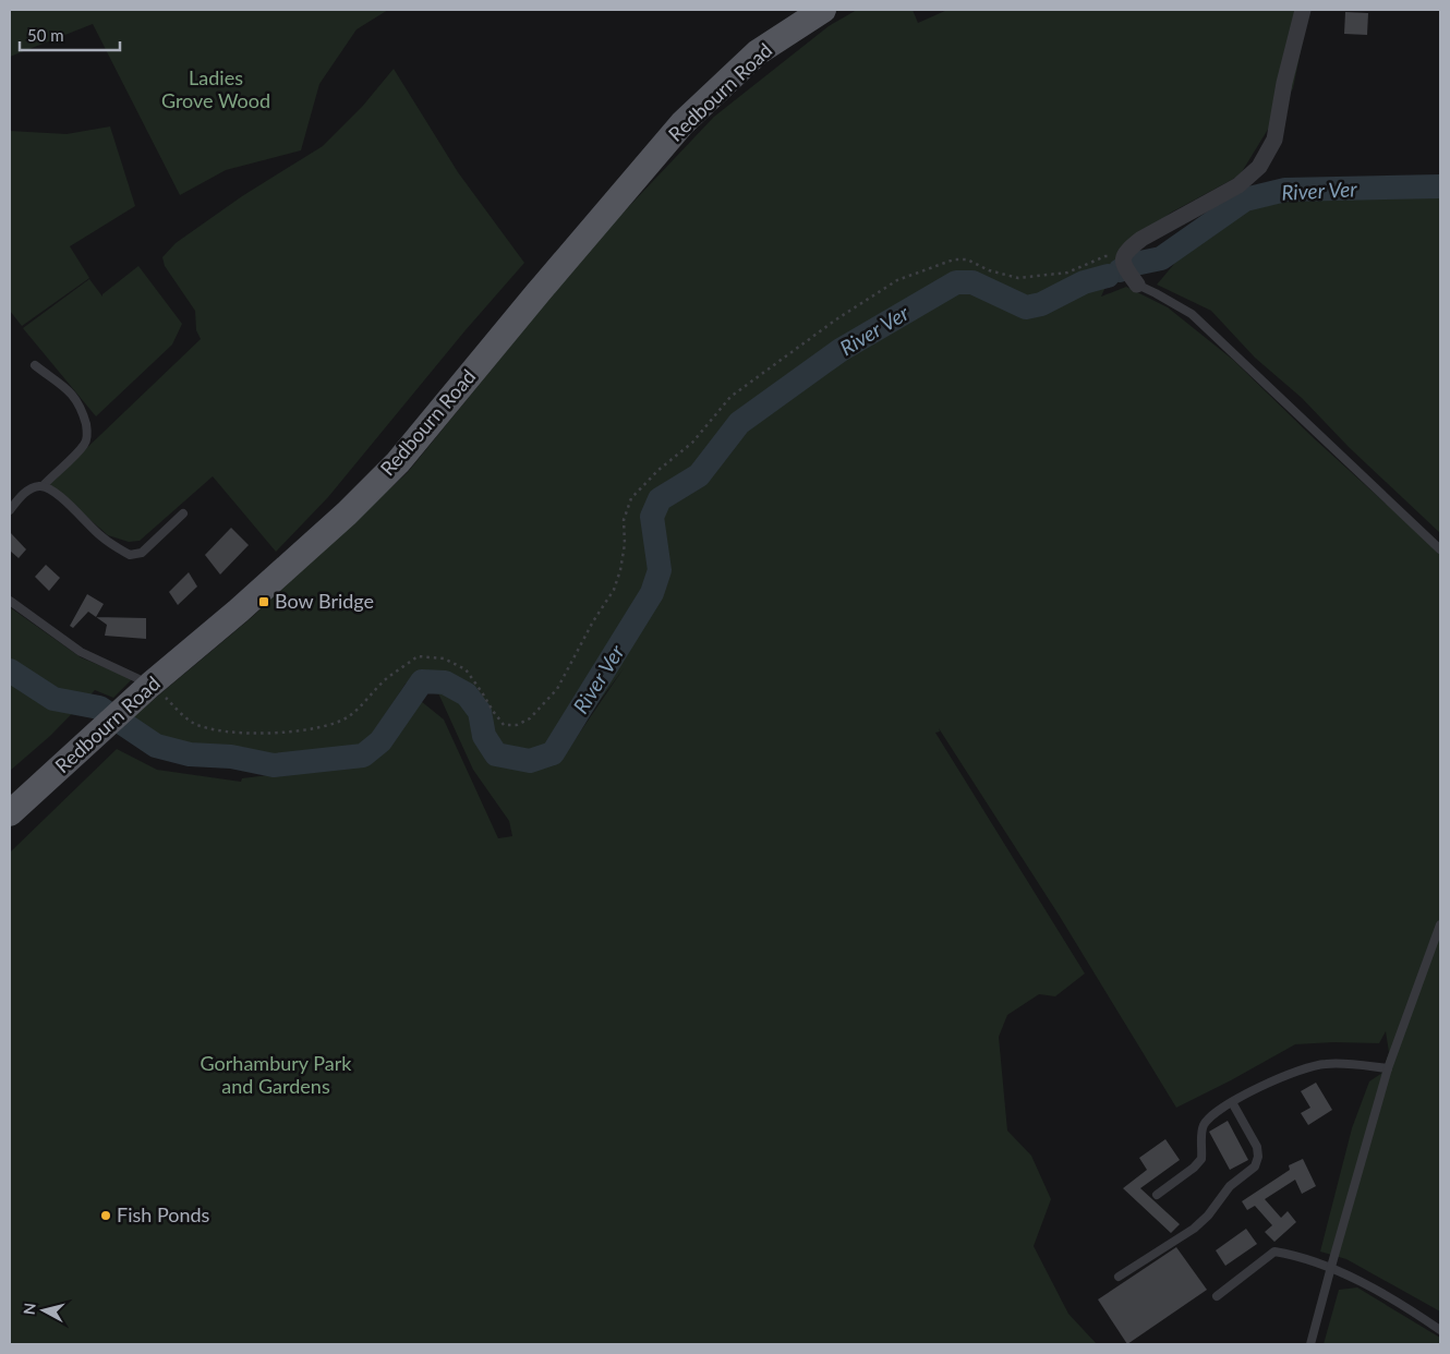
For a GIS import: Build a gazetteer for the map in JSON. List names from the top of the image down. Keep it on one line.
{"streets":{"main road":["Redbourn Road"]},"water":["River Ver"],"parks":["Ladies Grove Wood","Gorhambury Park and Gardens"],"places":{"transit":["Bow Bridge"],"other":["Fish Ponds"]},"scale_bar":"50 m","north":"left"}
